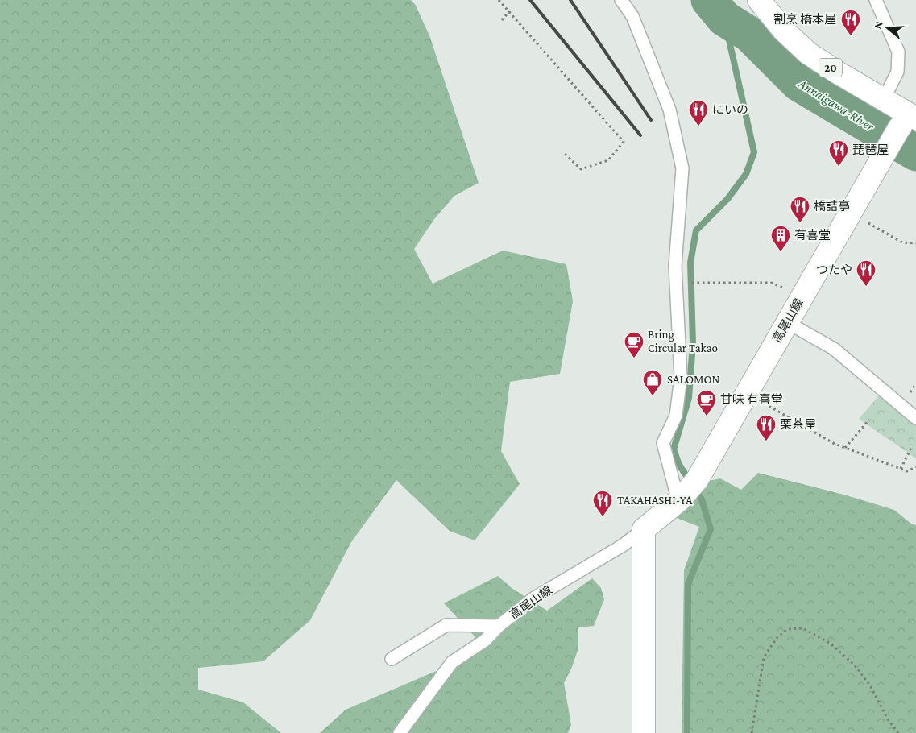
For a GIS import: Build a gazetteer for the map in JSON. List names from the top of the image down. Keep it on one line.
{"streets":{"main road":["20","高尾山線"]},"crossings":[["20","高尾山線"]],"water":["Annaigawa-River"],"places":{"restaurant":["割烹 橋本屋","にいの","琵琶屋","橋詰亭","つたや","栗茶屋","TAKAHASHI-YA"],"building":["有喜堂"],"cafe":["Bring Circular Takao","甘味 有喜堂"],"shop":["SALOMON"]},"north":"left"}
